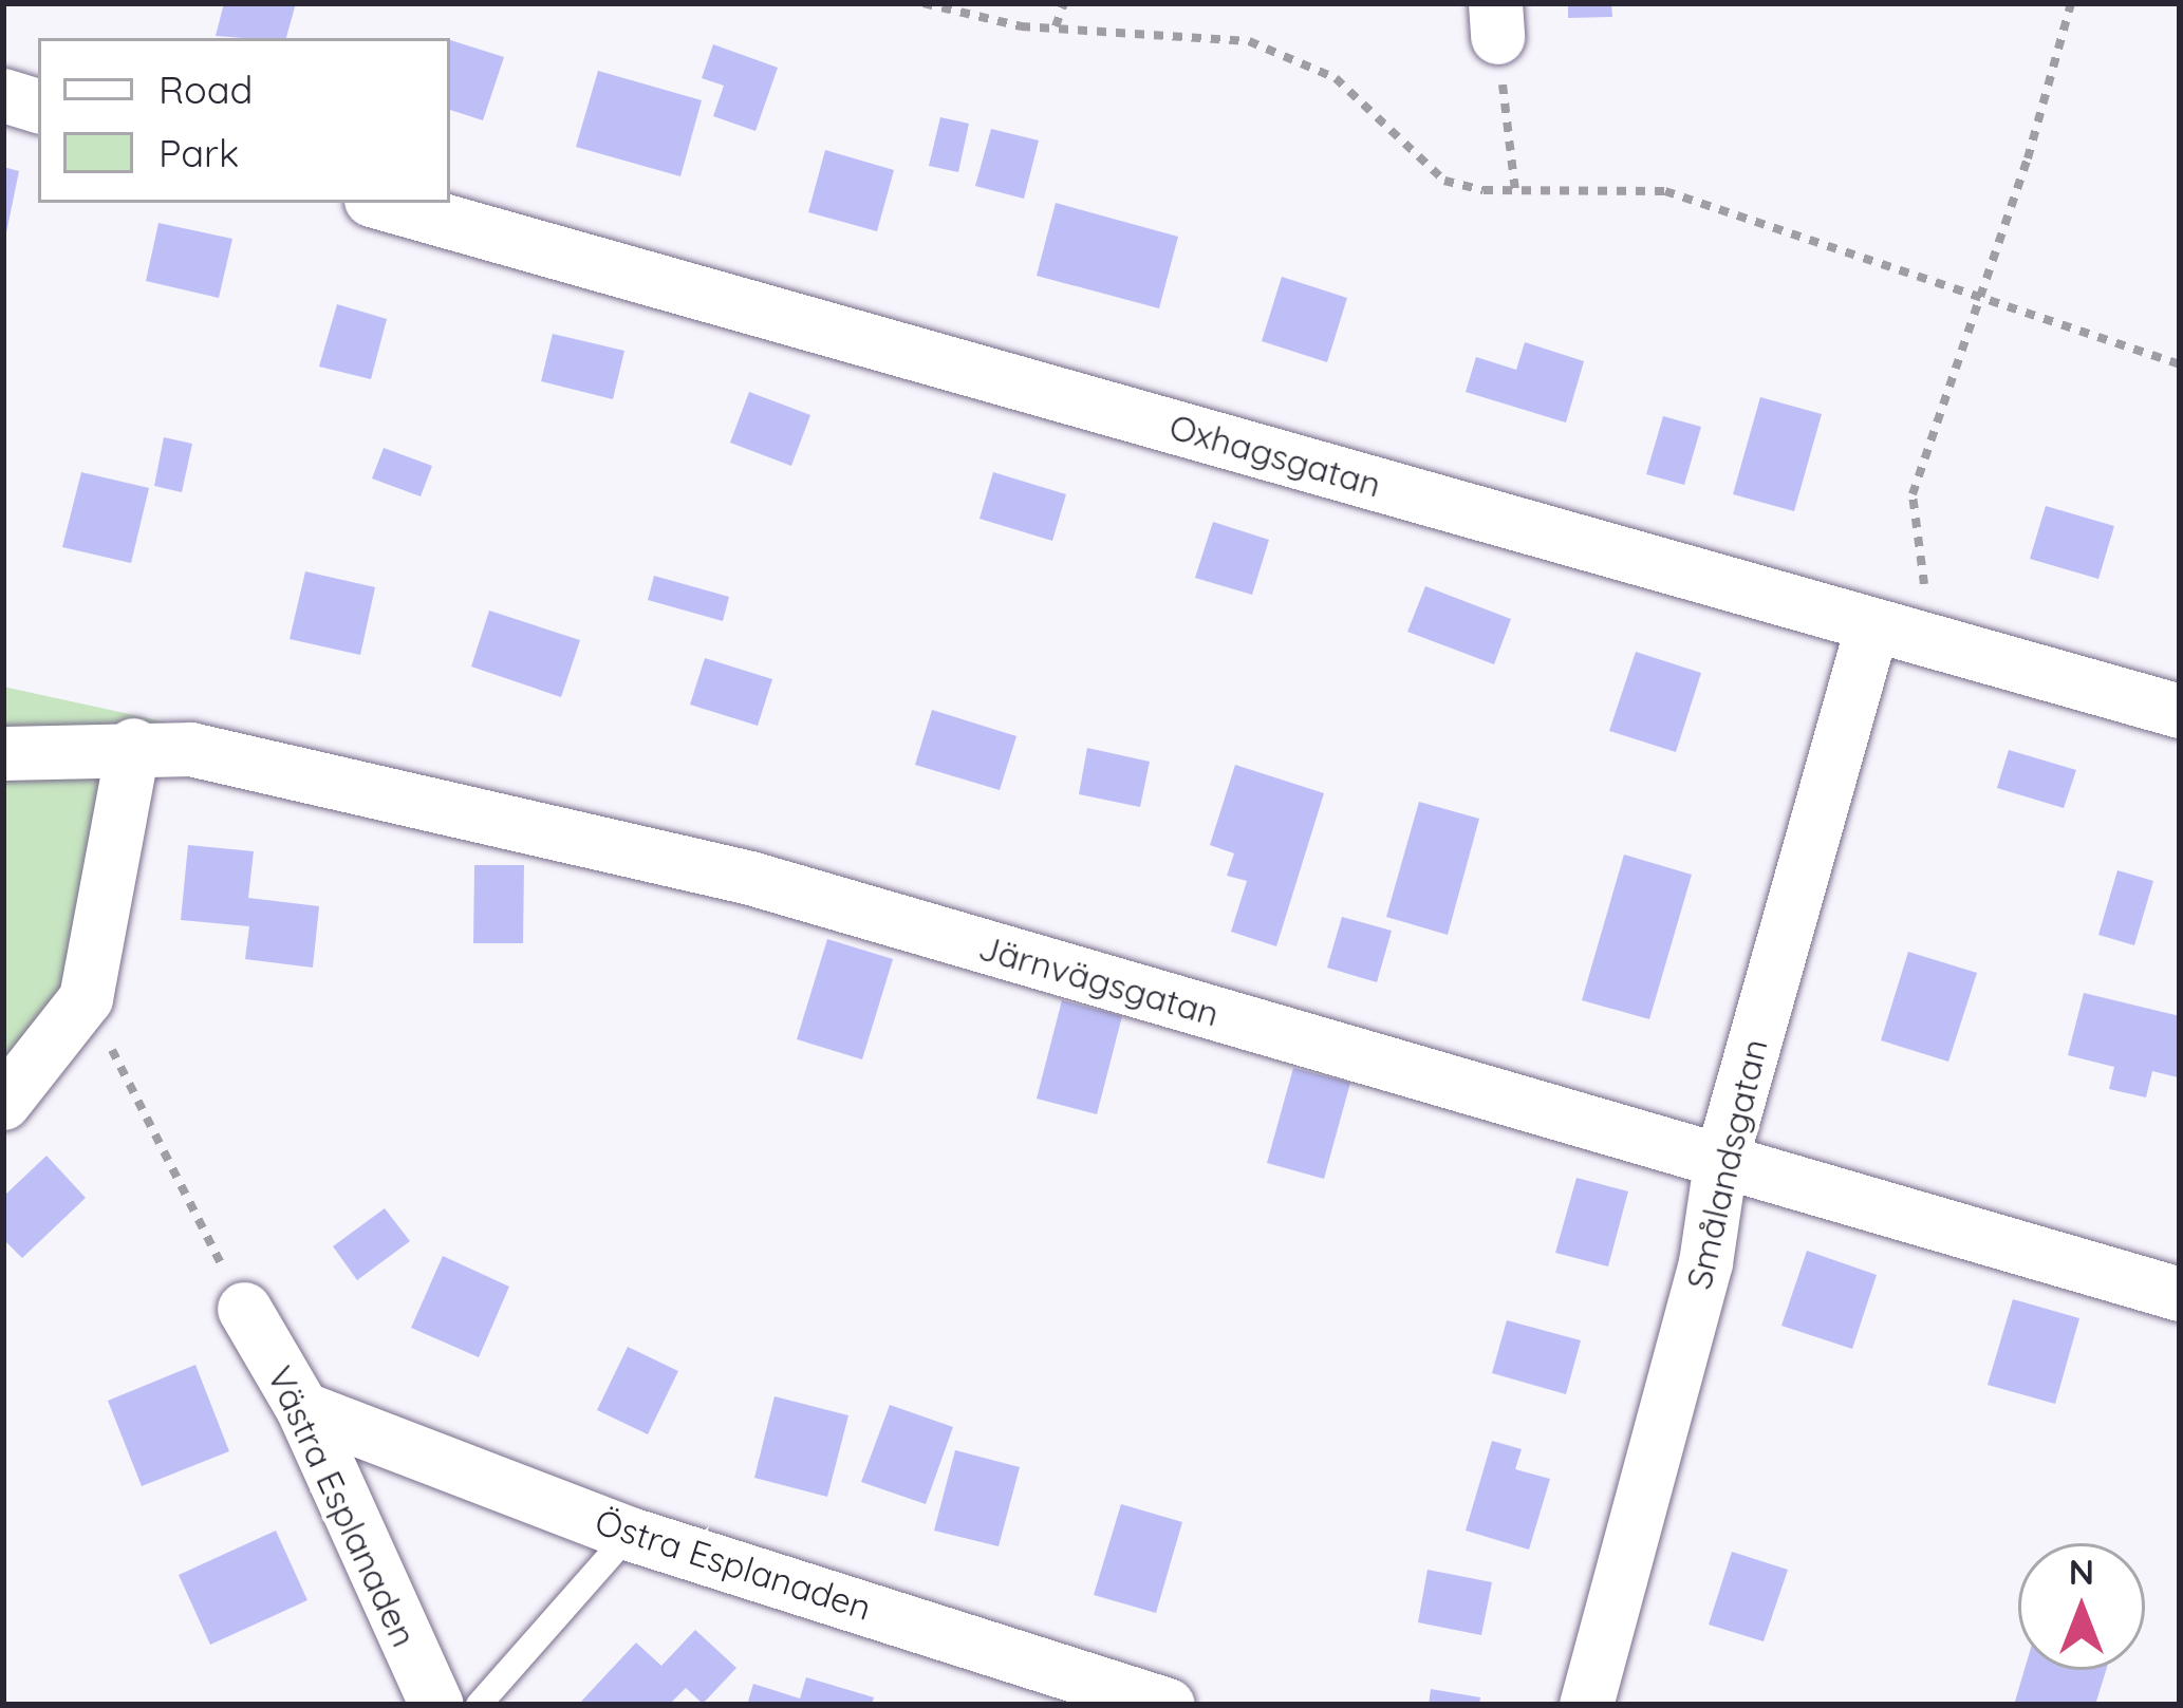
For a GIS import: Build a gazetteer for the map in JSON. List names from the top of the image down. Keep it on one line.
{"streets":{"street":["Oxhagsgatan","Järnvägsgatan","Smålandsgatan","Västra Esplanaden","Östra Esplanaden"]},"crossings":[["Oxhagsgatan","Smålandsgatan"],["Järnvägsgatan","Smålandsgatan"],["Västra Esplanaden","Östra Esplanaden"]],"legend":["Road","Park"],"north":"top"}
